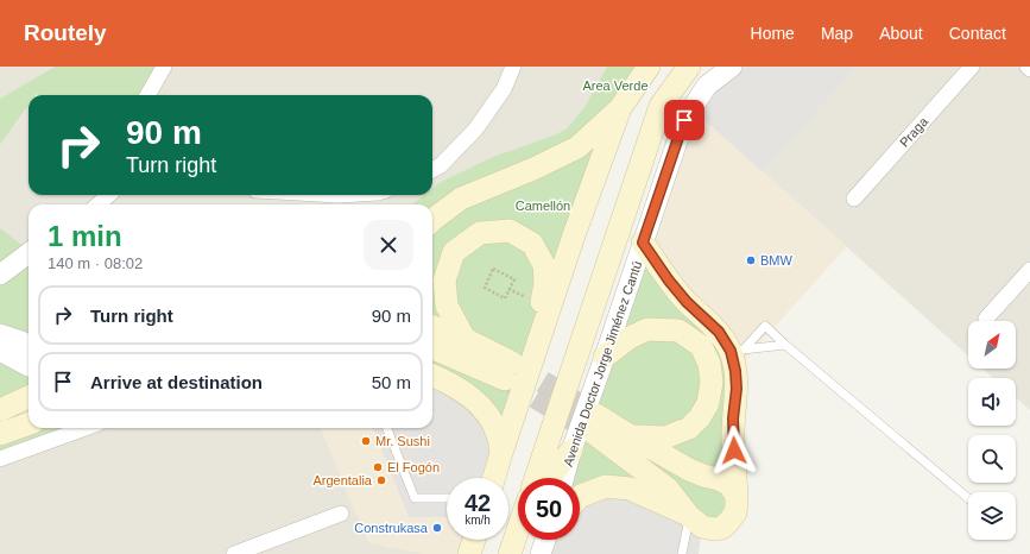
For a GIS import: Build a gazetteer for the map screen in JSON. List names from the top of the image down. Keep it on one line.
{"streets":{"main road":["Avenida Doctor Jorge Jiménez Cantú"],"street":["Praga"]},"parks":["Area Verde","Camellón"],"places":["BMW","Mr. Sushi","El Fogón","Argentalia","Construkasa"],"north":"top right","page":{"header":"Routely","nav":["Home","Map","About","Contact"],"turn":["90 m","Turn right"],"heading":["1 min","140 m · 08:02"],"list":[{"name":"Turn right","value":"90 m"},{"name":"Arrive at destination","value":"50 m"}],"speed":"42 km/h","limit":"50"}}
